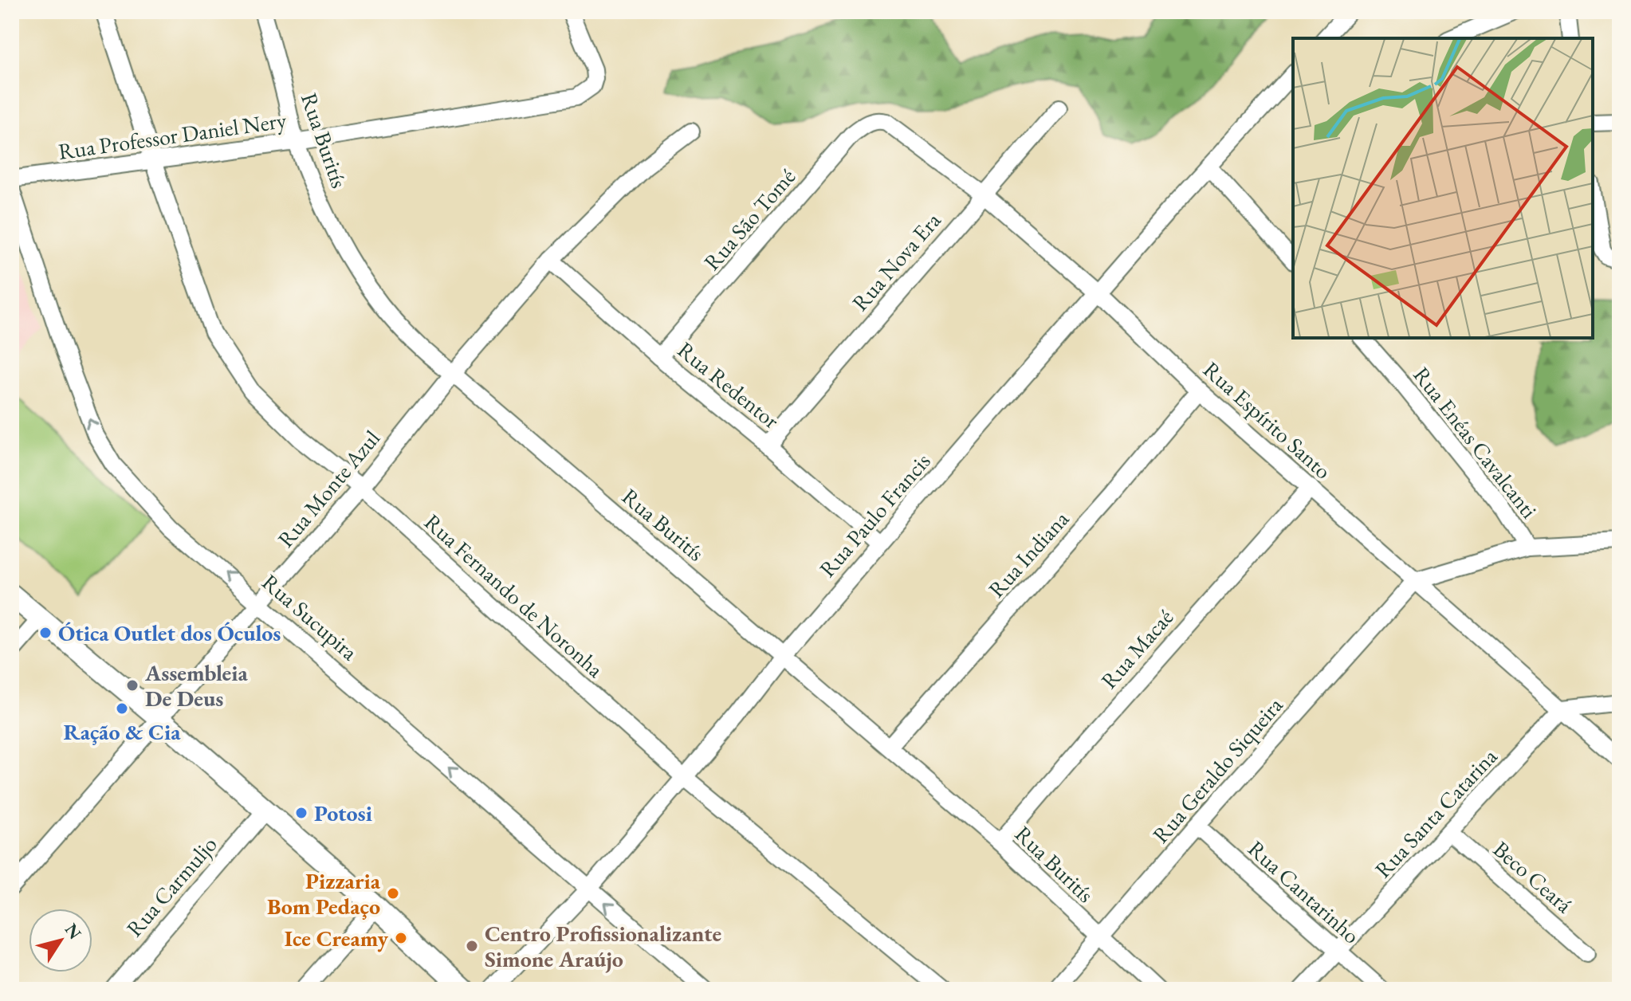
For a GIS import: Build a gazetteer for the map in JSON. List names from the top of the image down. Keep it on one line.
{"streets":{"street":["Rua Professor Daniel Nery","Rua Buritís","Rua São Tomé","Rua Nova Era","Rua Redentor","Rua Espírito Santo","Rua Enéas Cavalcanti","Rua Monte Azul","Rua Paulo Francis","Rua Indiana","Rua Fernando de Noronha","Rua Sucupira","Rua Macaé","Rua Geraldo Siqueira","Rua Santa Catarina","Beco Ceará","Rua Carmuljo","Rua Cantarinho"]},"crossings":[["Rua Professor Daniel Nery","Rua Buritís"],["Rua Professor Daniel Nery","Rua Fernando de Noronha"],["Rua Buritís","Rua Monte Azul"],["Rua Buritís","Rua Paulo Francis"],["Rua Buritís","Rua Indiana"],["Rua Buritís","Rua Macaé"],["Rua Buritís","Rua Geraldo Siqueira"],["Rua São Tomé","Rua Redentor"],["Rua São Tomé","Rua Espírito Santo"],["Rua Nova Era","Rua Redentor"],["Rua Nova Era","Rua Espírito Santo"],["Rua Redentor","Rua Monte Azul"],["Rua Redentor","Rua Paulo Francis"],["Rua Espírito Santo","Rua Paulo Francis"],["Rua Espírito Santo","Rua Indiana"],["Rua Espírito Santo","Rua Macaé"],["Rua Espírito Santo","Rua Geraldo Siqueira"],["Rua Espírito Santo","Rua Santa Catarina"],["Rua Monte Azul","Rua Fernando de Noronha"],["Rua Monte Azul","Rua Sucupira"],["Rua Paulo Francis","Rua Fernando de Noronha"],["Rua Paulo Francis","Rua Sucupira"],["Rua Geraldo Siqueira","Rua Cantarinho"],["Rua Santa Catarina","Beco Ceará"],["Rua Santa Catarina","Rua Cantarinho"]],"one_way":["Rua Sucupira"],"places":["Ótica Outlet dos Óculos","Assembleia De Deus","Ração & Cia","Potosi","Pizzaria Bom Pedaço","Ice Creamy","Centro Profissionalizante Simone Araújo"],"north":"top right"}
